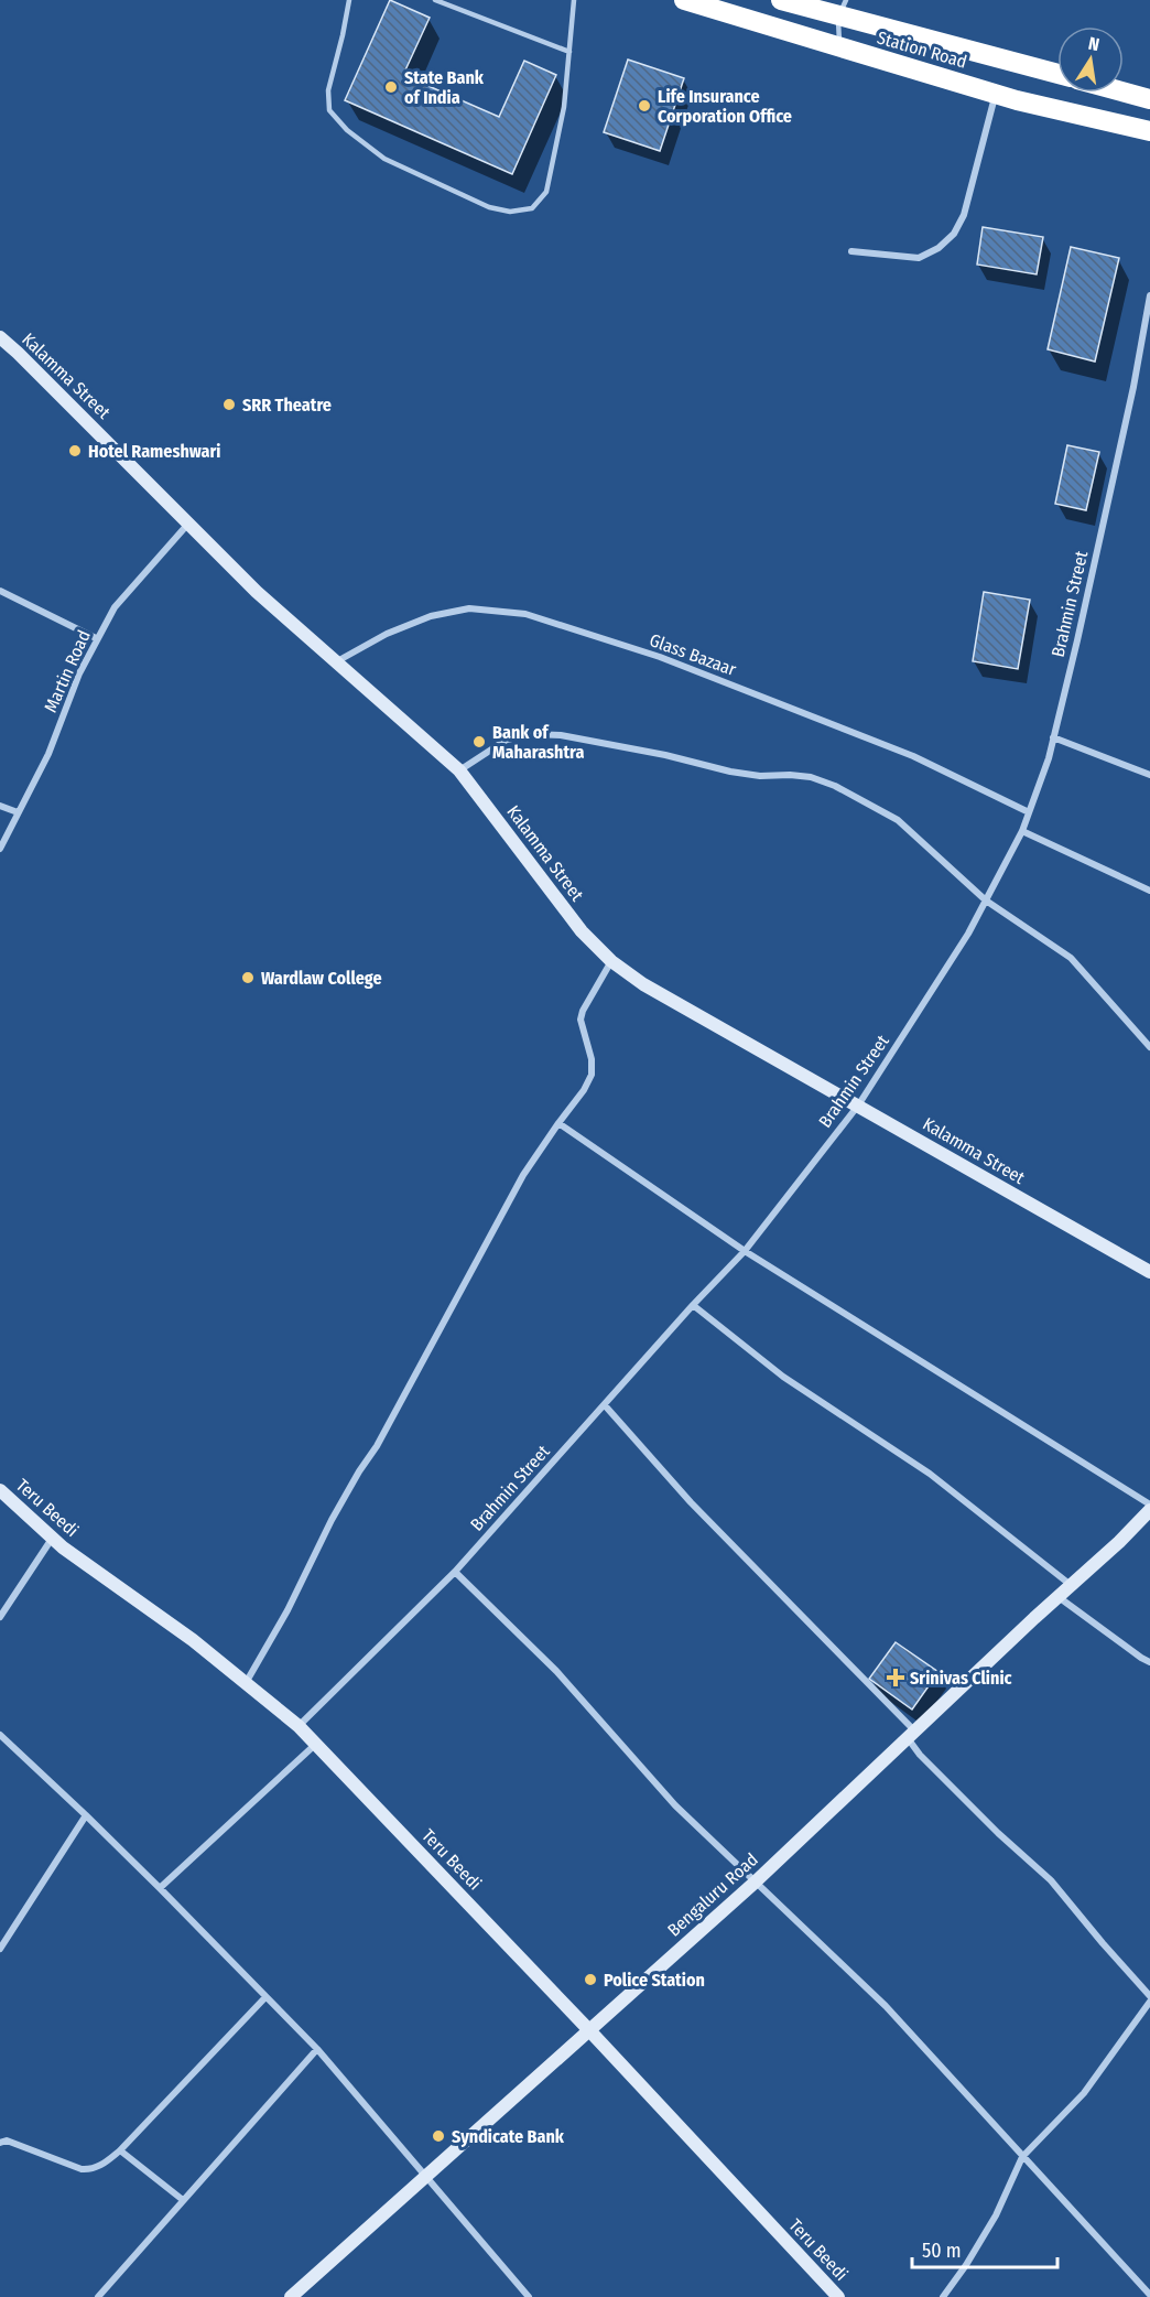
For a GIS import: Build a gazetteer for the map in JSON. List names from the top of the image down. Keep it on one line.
{"streets":{"highway":["Station Road"],"street":["Kalamma Street","Brahmin Street","Glass Bazaar","Martin Road","Teru Beedi","Bengaluru Road"]},"crossings":[["Kalamma Street","Brahmin Street"],["Kalamma Street","Glass Bazaar"],["Kalamma Street","Martin Road"],["Brahmin Street","Glass Bazaar"],["Brahmin Street","Teru Beedi"],["Teru Beedi","Bengaluru Road"]],"places":{"other":["State Bank of India","Life Insurance Corporation Office","SRR Theatre","Hotel Rameshwari","Bank of Maharashtra","Wardlaw College","Police Station","Syndicate Bank"],"health":["Srinivas Clinic"]},"scale_bar":"50 m","north":"top"}
